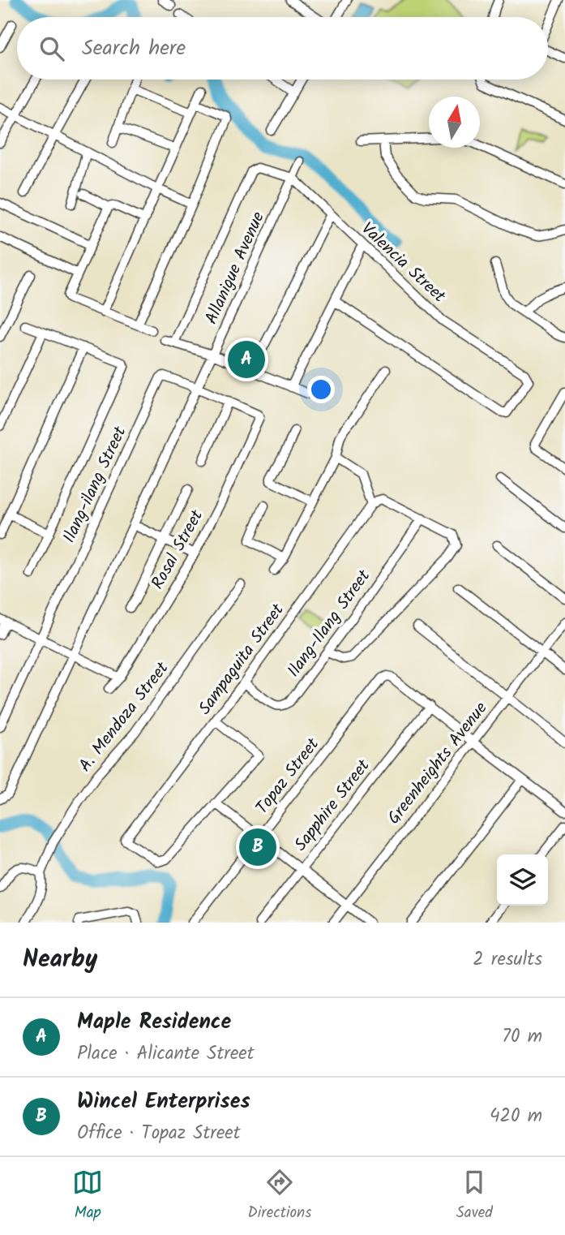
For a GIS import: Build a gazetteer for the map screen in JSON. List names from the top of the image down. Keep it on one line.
{"streets":{"street":["Valencia Street","Allanigue Avenue","Ilang-ilang Street","Rosal Street","Ilang-Ilang Street","Sampaguita Street","A. Mendoza Street","Greenheights Avenue","Topaz Street","Sapphire Street"]},"crossings":[["Valencia Street","Allanigue Avenue"],["Allanigue Avenue","Ilang-ilang Street"],["Ilang-Ilang Street","Sampaguita Street"],["Topaz Street","Sapphire Street"]],"north":"top","page":{"search":"Search here","pins":["A","B"],"heading":["Nearby","2 results"],"list":[{"mark":"A","name":"Maple Residence","note":"Place · Alicante Street","value":"70 m"},{"mark":"B","name":"Wincel Enterprises","note":"Office · Topaz Street","value":"420 m"}],"nav":["Map","Directions","Saved"]}}
